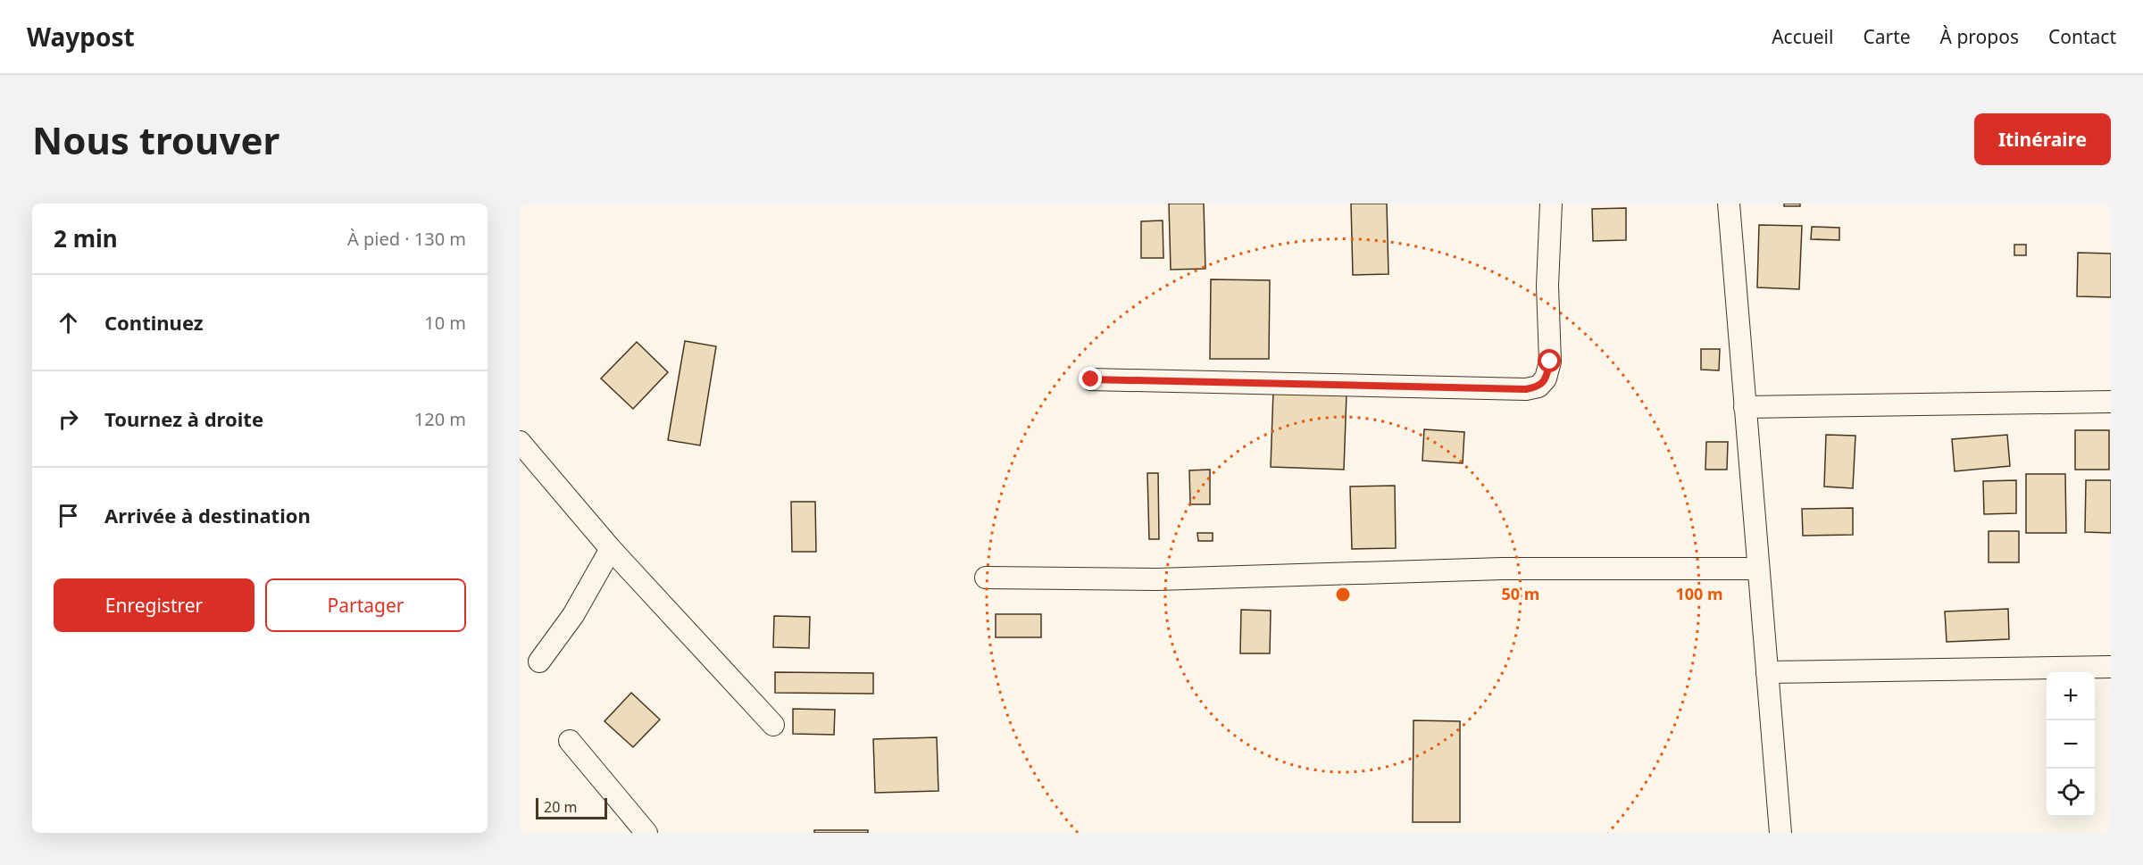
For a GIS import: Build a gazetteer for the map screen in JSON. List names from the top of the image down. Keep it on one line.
{"scale_bar":"20 m","page":{"header":"Waypost","nav":["Accueil","Carte","À propos","Contact"],"buttons":["Itinéraire",["Enregistrer","Partager"]],"title":"Nous trouver","heading":["2 min","À pied · 130 m"],"list":[["Continuez","10 m"],["Tournez à droite","120 m"],"Arrivée à destination"],"map_buttons":["+","−"],"scale":"20 m"},"rings":["50 m","100 m"]}
